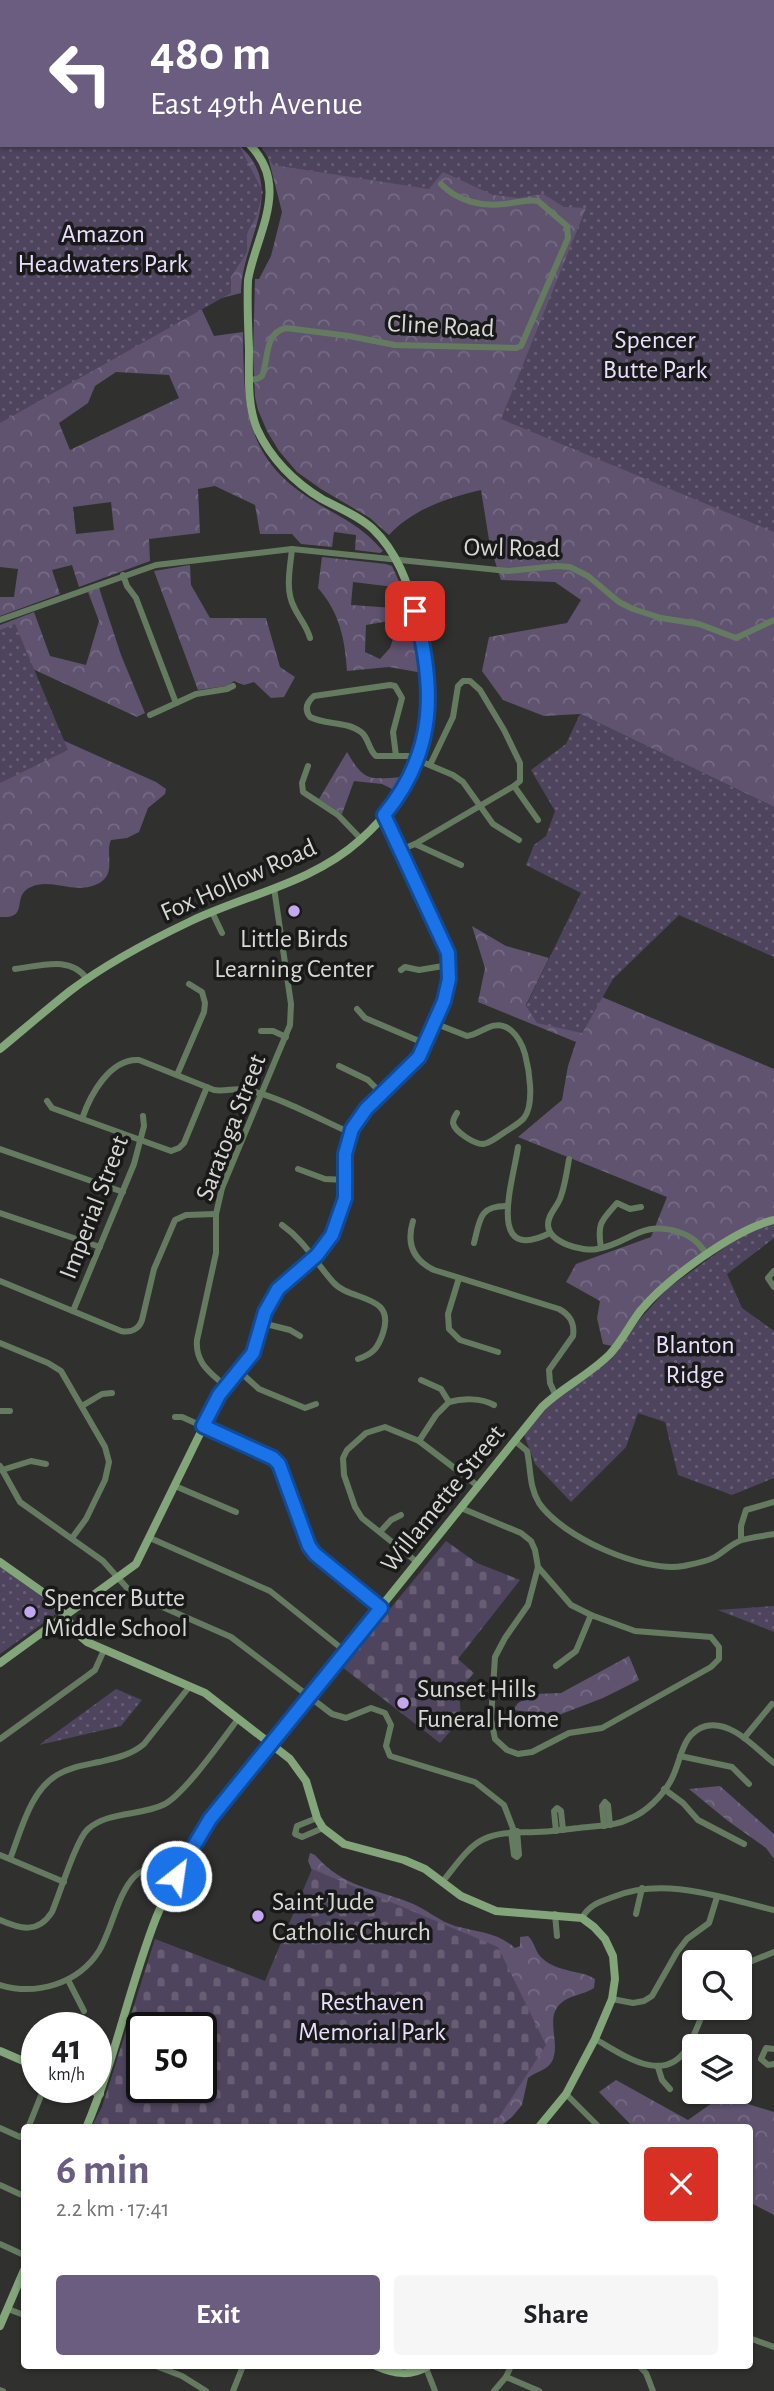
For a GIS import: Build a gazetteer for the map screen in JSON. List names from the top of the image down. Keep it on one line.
{"streets":{"main road":["Fox Hollow Road","Willamette Street"],"street":["Cline Road","Owl Road","Saratoga Street","Imperial Street"]},"crossings":[["Cline Road","Fox Hollow Road"],["Owl Road","Fox Hollow Road"],["Fox Hollow Road","Saratoga Street"]],"parks":["Amazon Headwaters Park","Spencer Butte Park","Blanton Ridge","Resthaven Memorial Park"],"places":["Little Birds Learning Center","Spencer Butte Middle School","Sunset Hills Funeral Home","Saint Jude Catholic Church"],"page":{"turn":["480 m","East 49th Avenue"],"speed":"41 km/h","limit":"50","heading":["6 min","2.2 km · 17:41"],"buttons":["Exit","Share"]}}
